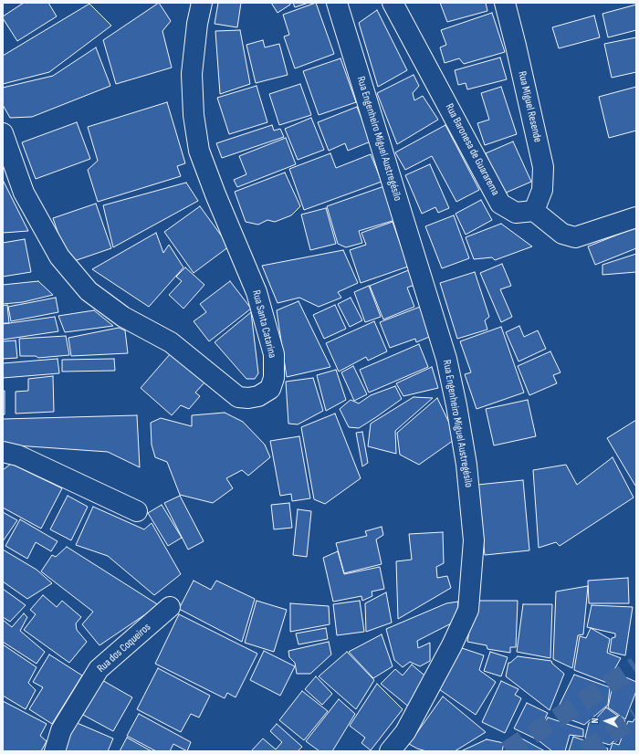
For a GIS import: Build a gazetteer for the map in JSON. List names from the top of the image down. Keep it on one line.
{"streets":{"street":["Rua Miguel Resende","Rua Engenheiro Miguel Austregésilo","Rua Baronesa de Guararema","Rua Santa Catarina","Rua dos Coqueiros"]},"crossings":[["Rua Miguel Resende","Rua Baronesa de Guararema"]],"north":"left"}
